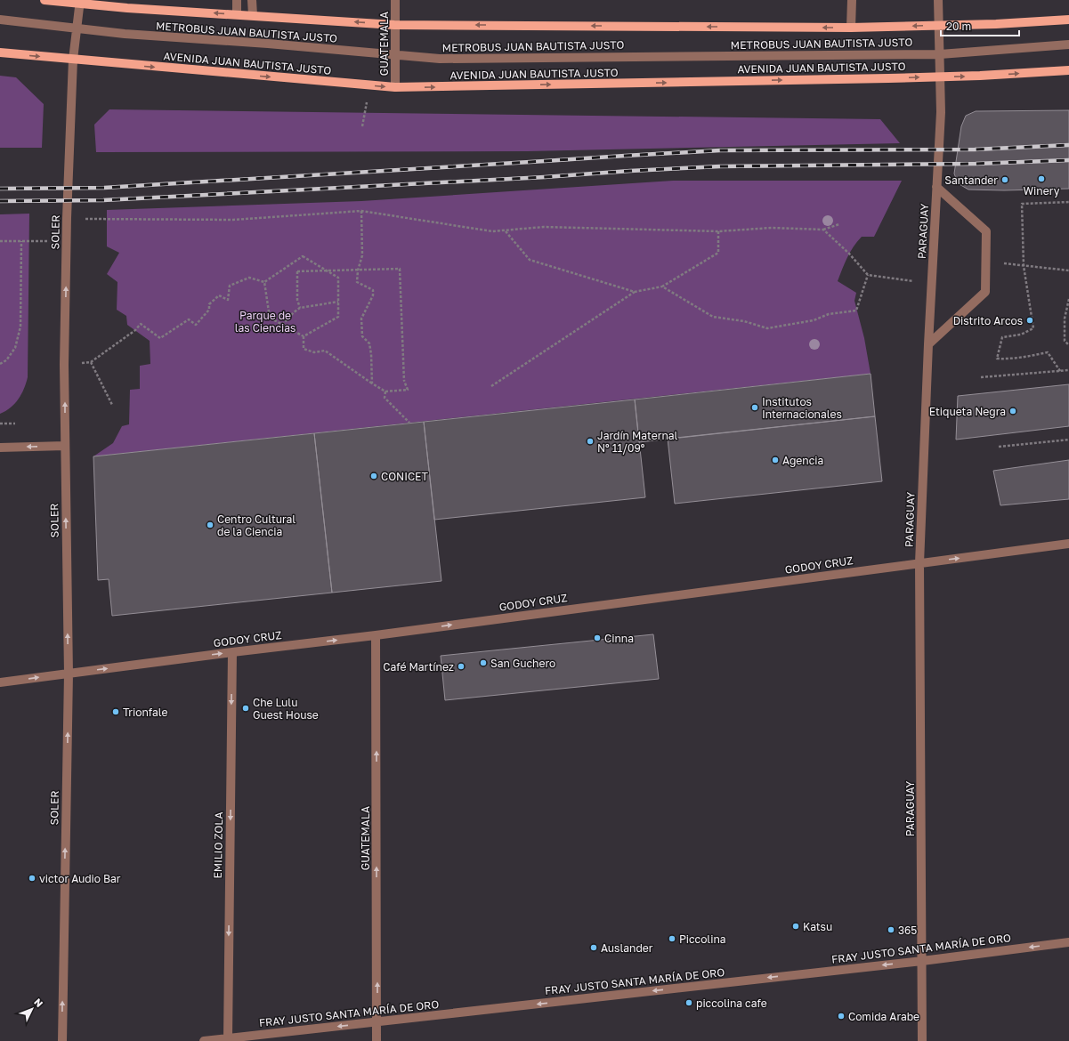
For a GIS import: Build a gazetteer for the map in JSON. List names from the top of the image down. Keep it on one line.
{"streets":{"main road":["AVENIDA JUAN BAUTISTA JUSTO"],"street":["METROBUS JUAN BAUTISTA JUSTO","GUATEMALA","PARAGUAY","SOLER","GODOY CRUZ","EMILIO ZOLA","FRAY JUSTO SANTA MARÍA DE ORO"]},"crossings":[["METROBUS JUAN BAUTISTA JUSTO","GUATEMALA"],["METROBUS JUAN BAUTISTA JUSTO","PARAGUAY"],["METROBUS JUAN BAUTISTA JUSTO","SOLER"],["GUATEMALA","AVENIDA JUAN BAUTISTA JUSTO"],["GUATEMALA","GODOY CRUZ"],["GUATEMALA","FRAY JUSTO SANTA MARÍA DE ORO"],["AVENIDA JUAN BAUTISTA JUSTO","PARAGUAY"],["AVENIDA JUAN BAUTISTA JUSTO","SOLER"],["PARAGUAY","GODOY CRUZ"],["PARAGUAY","FRAY JUSTO SANTA MARÍA DE ORO"],["SOLER","GODOY CRUZ"],["GODOY CRUZ","EMILIO ZOLA"],["EMILIO ZOLA","FRAY JUSTO SANTA MARÍA DE ORO"]],"one_way":["GUATEMALA","SOLER","GODOY CRUZ","EMILIO ZOLA","FRAY JUSTO SANTA MARÍA DE ORO"],"parks":["Parque de las Ciencias"],"places":["Winery","Santander","Distrito Arcos","Institutos Internacionales","Etiqueta Negra","Jardín Maternal Nº 11/09º","Agencia","CONICET","Centro Cultural de la Ciencia","Cinna","San Guchero","Café Martínez","Che Lulu Guest House","Trionfale","victor Audio Bar","Katsu","365","Piccolina","Auslander","piccolina cafe","Comida Arabe"],"scale_bar":"20 m","north":"top right"}
